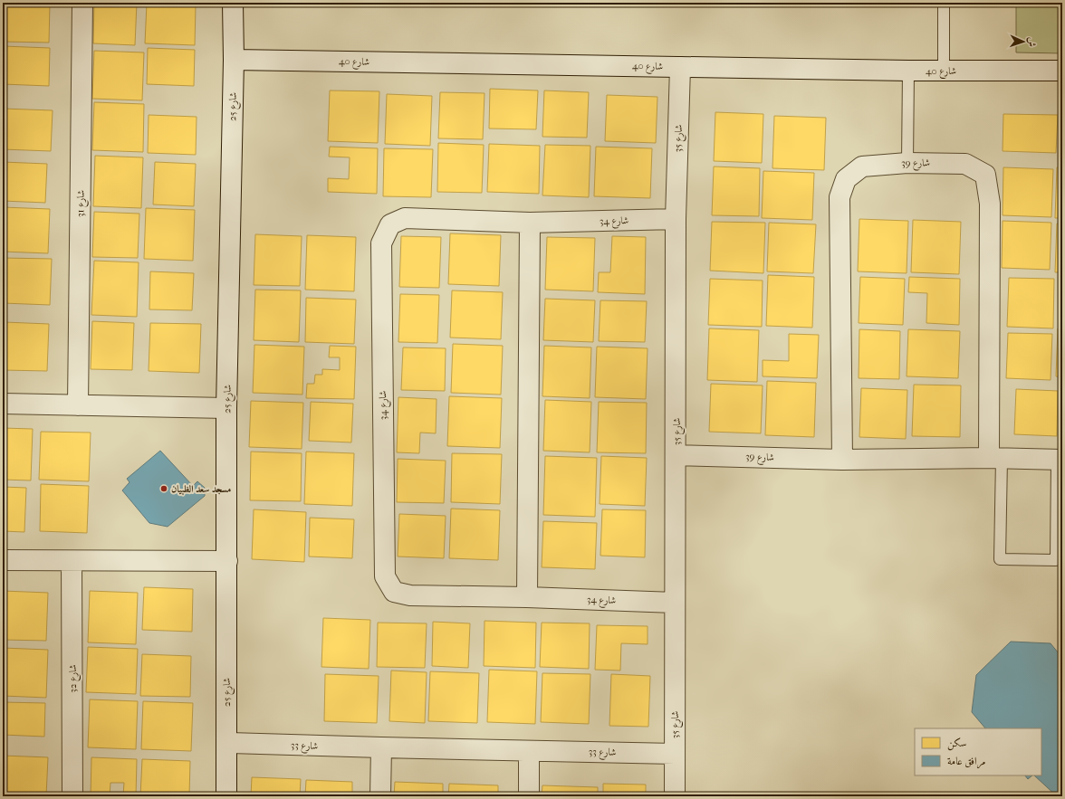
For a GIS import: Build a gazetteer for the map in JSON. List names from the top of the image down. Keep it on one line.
{"streets":{"street":["شارع 40","شارع 25","شارع 35","شارع 39","شارع 31","شارع 34","شارع 32","شارع 33"]},"crossings":[["شارع 40","شارع 25"],["شارع 40","شارع 35"],["شارع 25","شارع 33"],["شارع 35","شارع 39"],["شارع 35","شارع 34"],["شارع 35","شارع 33"]],"places":["مسجد سعد الظبيان"],"legend":["سكن","مرافق عامة"],"north":"right"}
